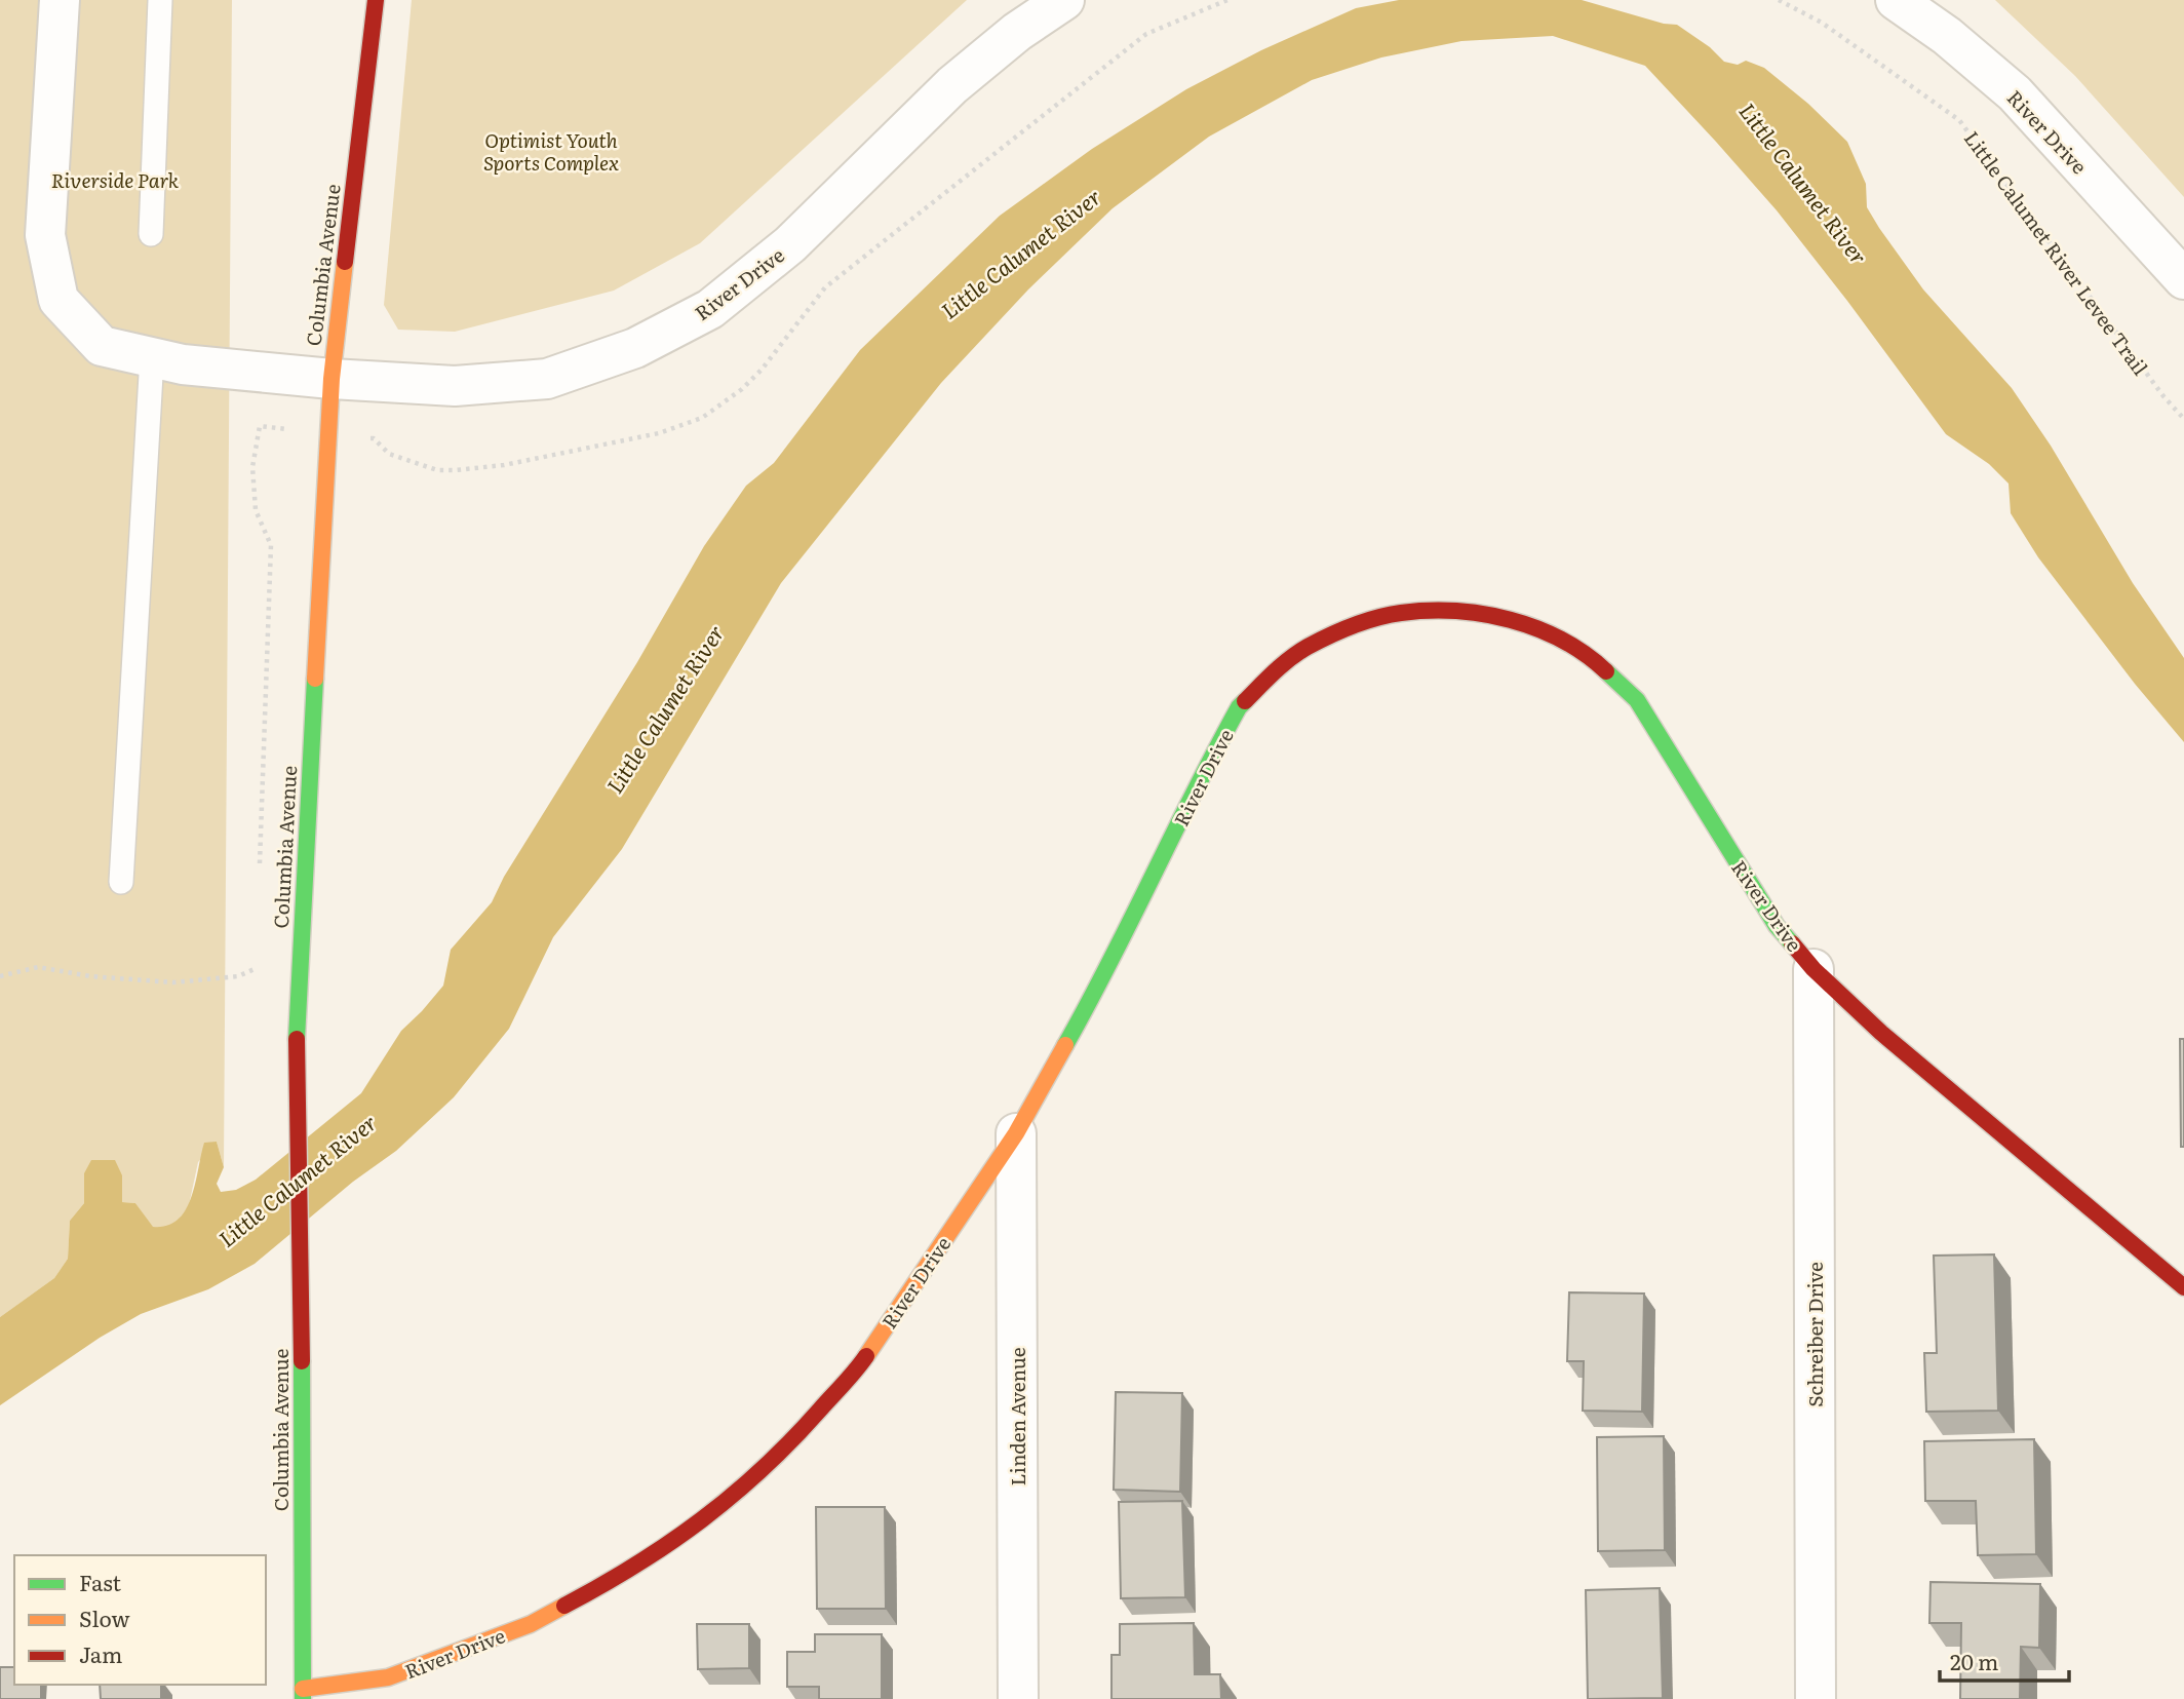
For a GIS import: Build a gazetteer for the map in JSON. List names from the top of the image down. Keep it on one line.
{"streets":{"street":["River Drive","Columbia Avenue","Schreiber Drive","Linden Avenue"],"path":["Little Calumet River Levee Trail"]},"crossings":[["River Drive","Columbia Avenue"],["River Drive","Schreiber Drive"],["River Drive","Linden Avenue"]],"water":["Little Calumet River"],"parks":["Optimist Youth Sports Complex","Riverside Park"],"legend":["Fast","Slow","Jam"],"scale_bar":"20 m"}
